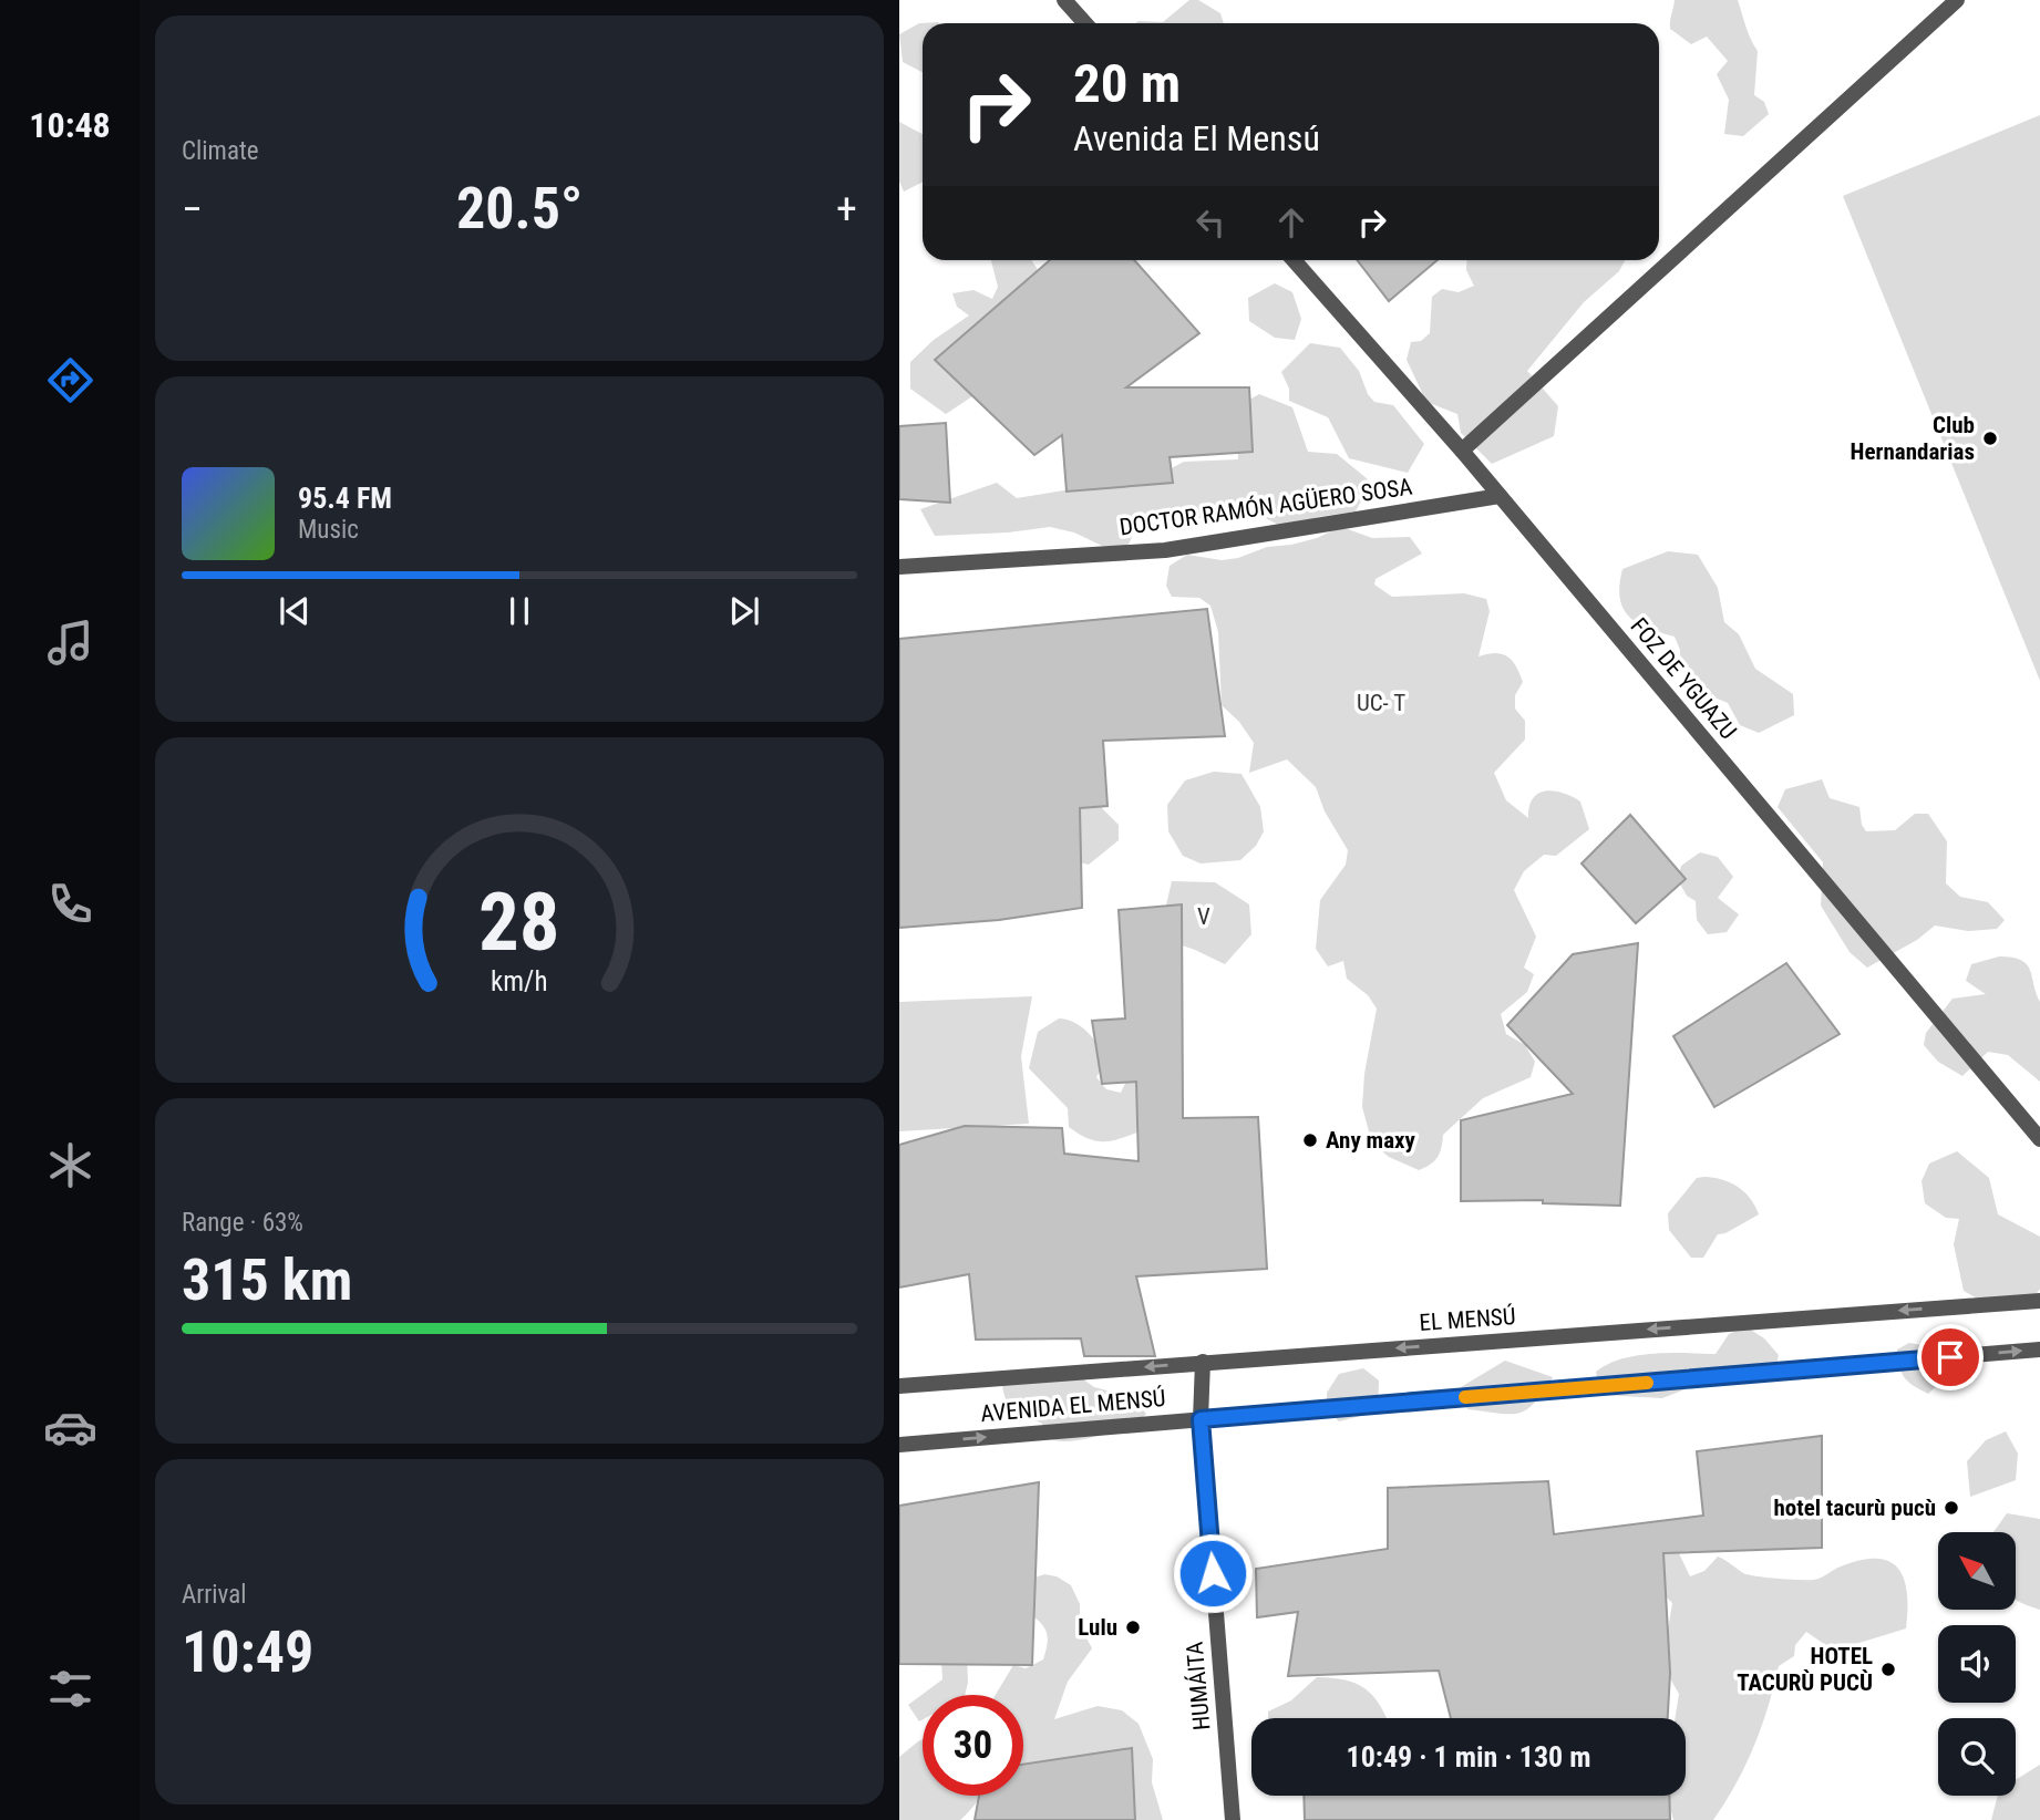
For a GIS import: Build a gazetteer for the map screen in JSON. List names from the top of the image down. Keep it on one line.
{"streets":{"street":["DOCTOR RAMÓN AGÜERO SOSA","FOZ DE YGUAZU","EL MENSÚ","AVENIDA EL MENSÚ","HUMÁITA"]},"crossings":[["DOCTOR RAMÓN AGÜERO SOSA","FOZ DE YGUAZU"],["EL MENSÚ","HUMÁITA"],["AVENIDA EL MENSÚ","HUMÁITA"]],"one_way":["EL MENSÚ","AVENIDA EL MENSÚ"],"parks":["UC- T","V"],"places":["Club Hernandarias","Any maxy","hotel tacurù pucù","Lulu","HOTEL TACURÙ PUCÙ"],"north":"top left","page":{"tabs":"10:48","tile":["Climate",["Range · 63%","315 km"],["Arrival","10:49"]],"turn":["20 m","Avenida El Mensú"],"heat":["−","20.5°","+"],"song":["95.4 FM","Music"],"limit":"30","trip":"10:49 · 1 min · 130 m","gauge":["28","km/h"]}}
